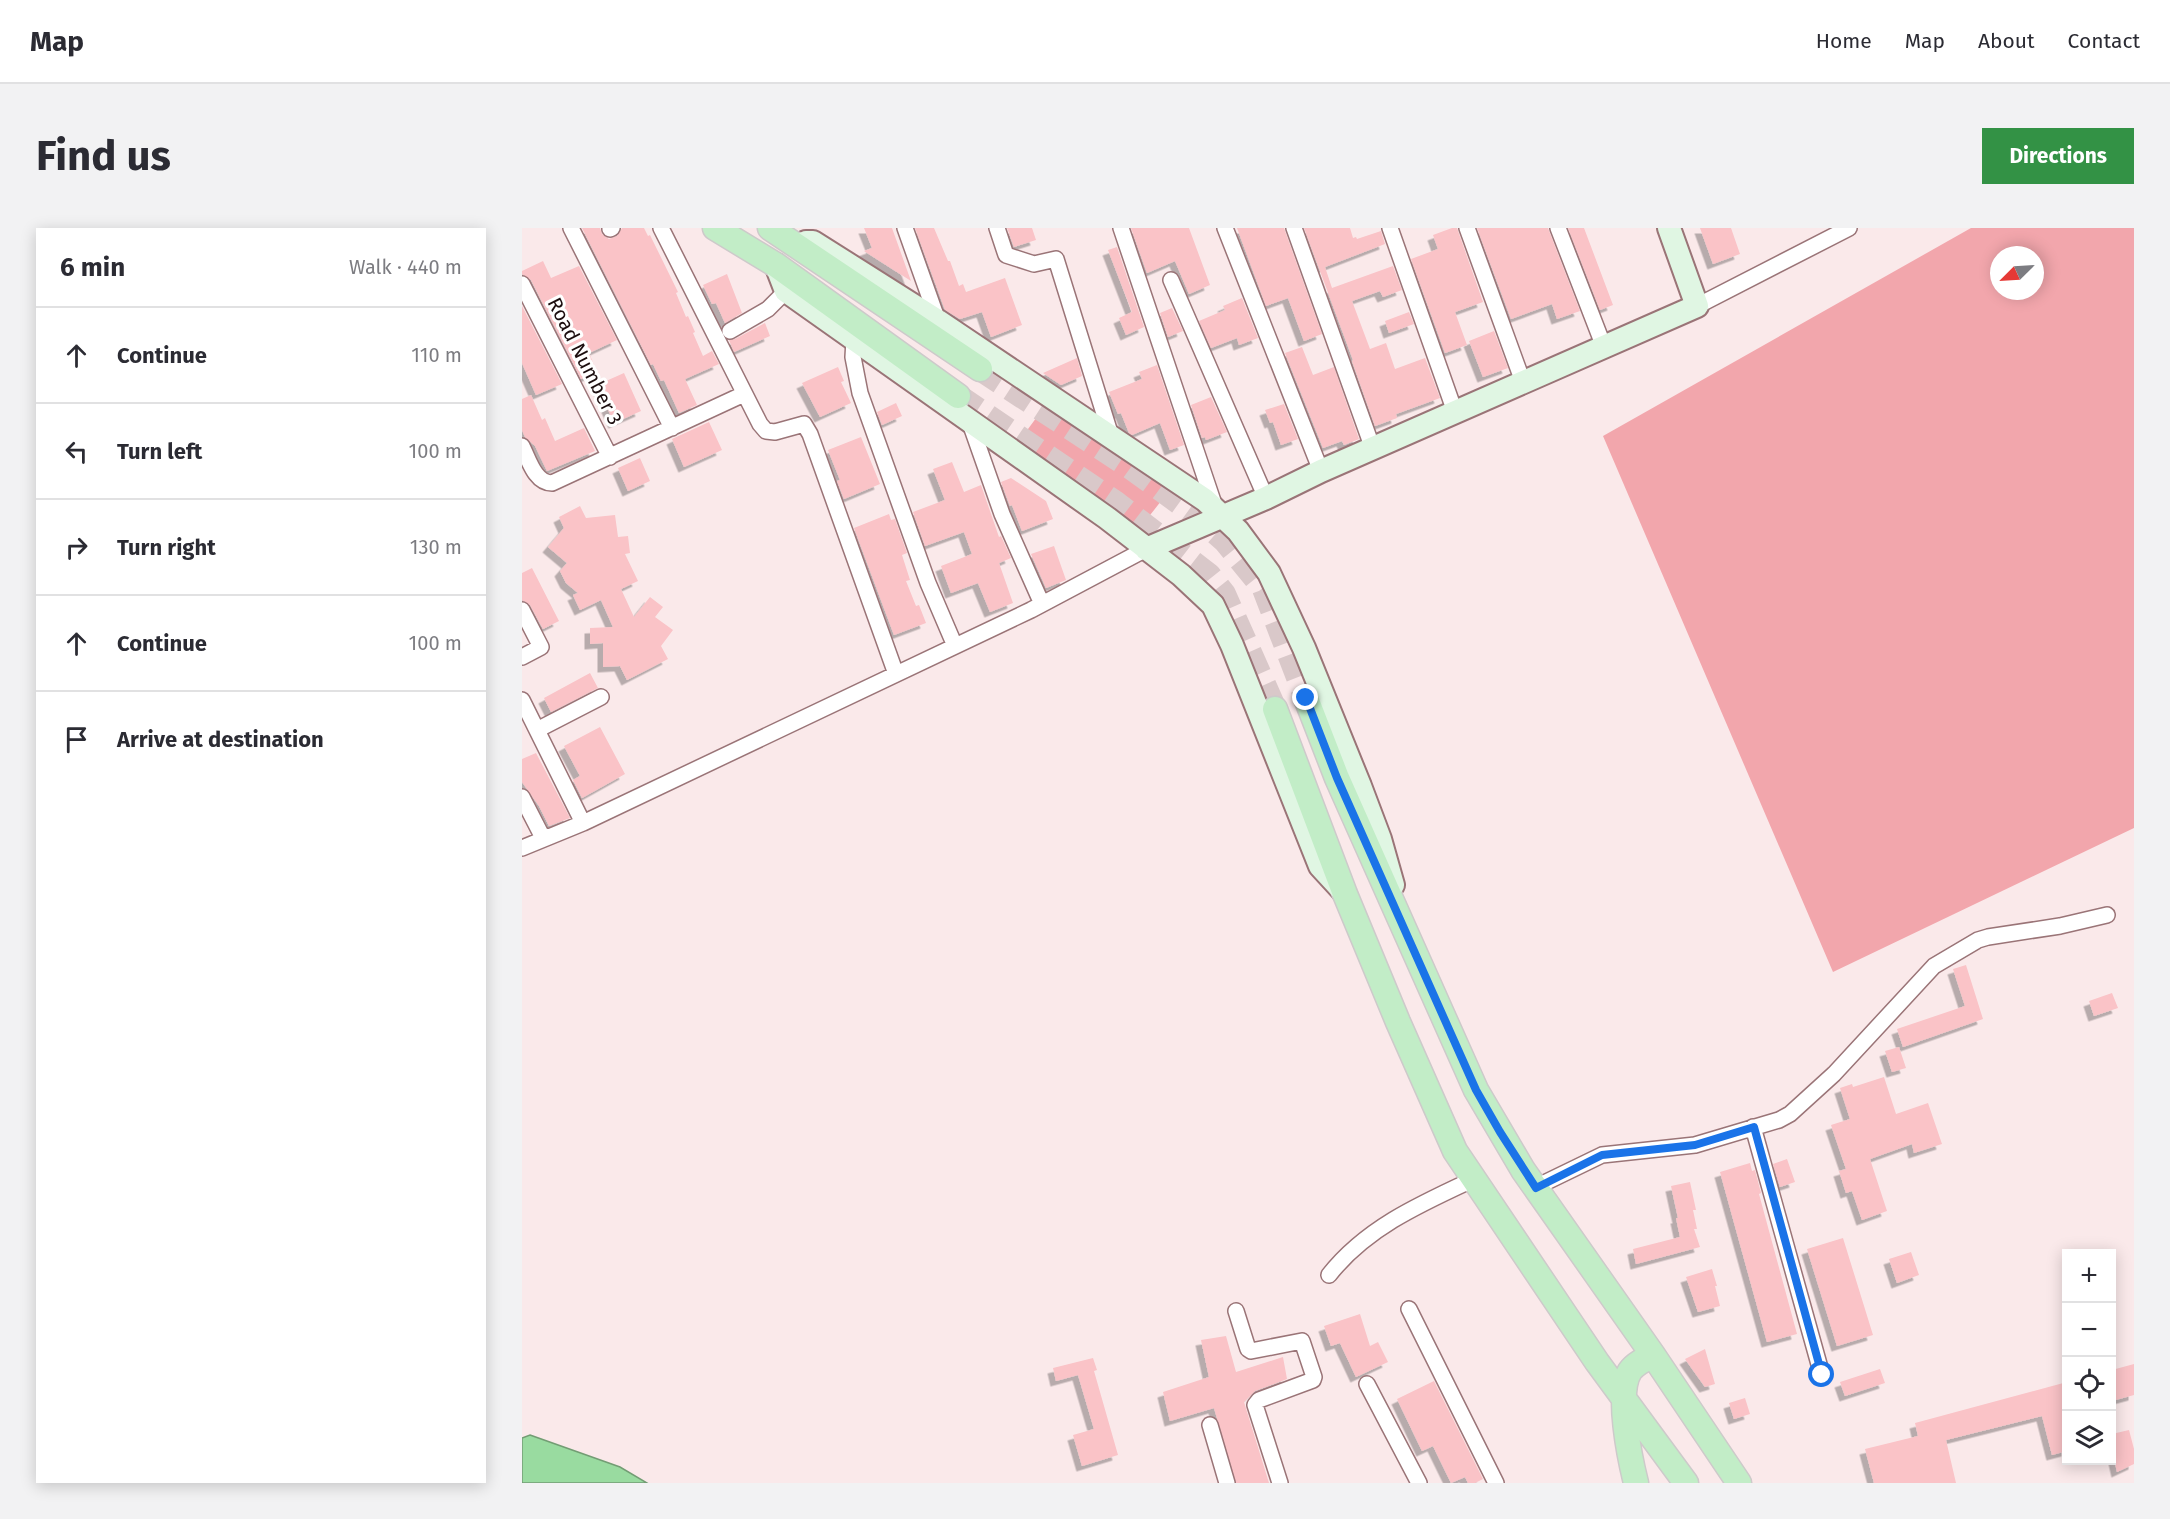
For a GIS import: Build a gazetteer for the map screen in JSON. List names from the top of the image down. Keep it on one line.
{"streets":{"street":["Road Number 3"]},"north":"bottom left","page":{"header":"Map","nav":["Home","Map","About","Contact"],"buttons":"Directions","title":"Find us","heading":["6 min","Walk · 440 m"],"list":[["Continue","110 m"],["Turn left","100 m"],["Turn right","130 m"],["Continue","100 m"],"Arrive at destination"],"map_buttons":["+","−"]}}
